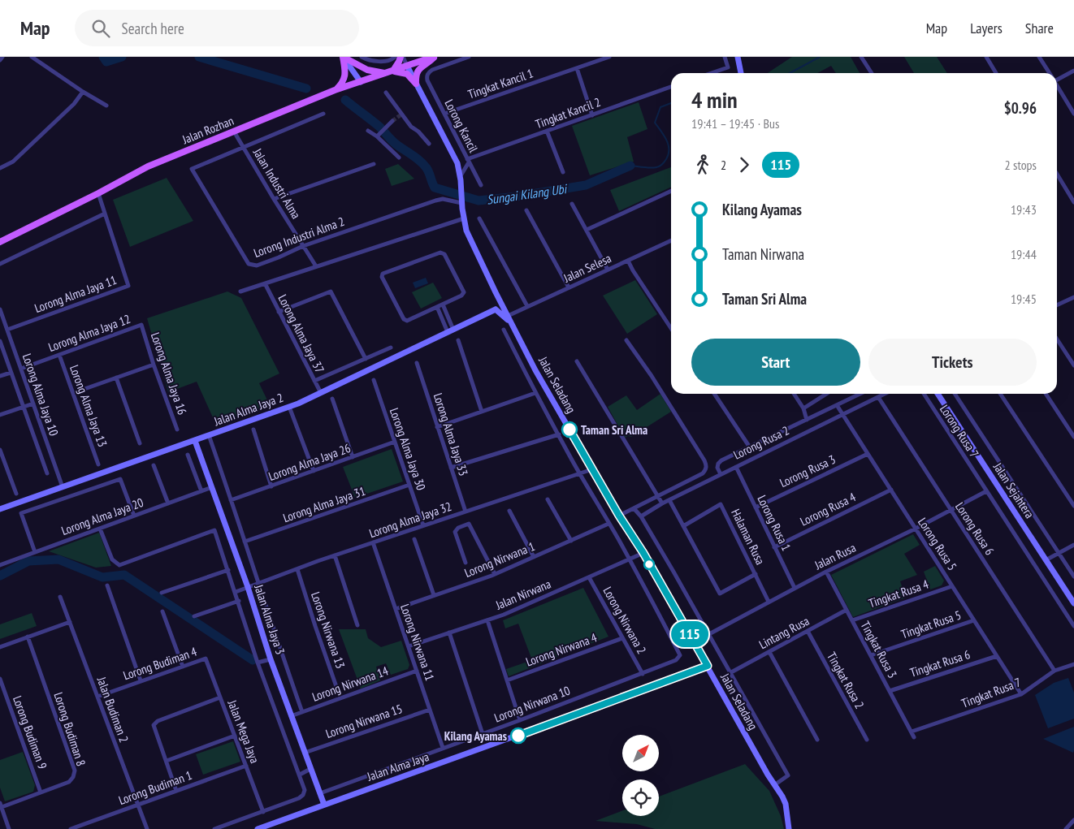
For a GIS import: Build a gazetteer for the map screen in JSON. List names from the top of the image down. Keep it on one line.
{"streets":{"main road":["Jalan Rozhan"],"street":["Tingkat Kancil 1","Tingkat Kancil 2","Lorong Kancil","Jalan Industri Alma","Lorong Industri Alma 2","Jalan Selesa","Lorong Alma Jaya 11","Lorong Alma Jaya 12","Lorong Alma Jaya 37","Lorong Alma Jaya 16","Jalan Seladang","Lorong Alma Jaya 10","Lorong Alma Jaya 13","Jalan Alma Jaya 2","Lorong Rusa 7","Lorong Alma Jaya 33","Lorong Rusa 2","Lorong Alma Jaya 30","Lorong Alma Jaya 26","Lorong Rusa 3","Jalan Sejahtera","Lorong Alma Jaya 31","Lorong Rusa 4","Lorong Alma Jaya 20","Lorong Alma Jaya 32","Lorong Rusa 1","Lorong Rusa 6","Halaman Rusa","Lorong Rusa 5","Jalan Rusa","Lorong Nirwana 1","Tingkat Rusa 4","Jalan Nirwana","Jalan Alma Jaya 3","Lorong Nirwana 2","Tingkat Rusa 5","Lorong Nirwana 13","Lintang Rusa","Lorong Nirwana 11","Lorong Nirwana 4","Tingkat Rusa 3","Lorong Budiman 4","Tingkat Rusa 6","Tingkat Rusa 2","Lorong Nirwana 14","Tingkat Rusa 7","Lorong Nirwana 10","Jalan Budiman 2","Lorong Nirwana 15","Lorong Budiman 8","Jalan Mega Jaya","Lorong Budiman 9","Jalan Alma Jaya","Lorong Budiman 1"]},"crossings":[["Tingkat Kancil 1","Lorong Kancil"],["Tingkat Kancil 2","Lorong Kancil"],["Jalan Rozhan","Jalan Industri Alma"],["Jalan Rozhan","Lorong Alma Jaya 11"],["Jalan Rozhan","Jalan Seladang"],["Jalan Industri Alma","Lorong Industri Alma 2"],["Lorong Industri Alma 2","Jalan Seladang"],["Jalan Selesa","Jalan Seladang"],["Lorong Alma Jaya 11","Lorong Alma Jaya 10"],["Lorong Alma Jaya 12","Lorong Alma Jaya 16"],["Lorong Alma Jaya 12","Lorong Alma Jaya 10"],["Lorong Alma Jaya 12","Lorong Alma Jaya 13"],["Lorong Alma Jaya 37","Jalan Alma Jaya 2"],["Jalan Seladang","Lorong Alma Jaya 32"],["Jalan Seladang","Jalan Rusa"],["Jalan Seladang","Lorong Nirwana 1"],["Jalan Seladang","Jalan Nirwana"],["Jalan Seladang","Lorong Nirwana 10"],["Jalan Seladang","Jalan Alma Jaya"],["Lorong Alma Jaya 10","Jalan Alma Jaya 2"],["Jalan Alma Jaya 2","Jalan Alma Jaya 3"],["Lorong Rusa 7","Jalan Rusa"],["Lorong Alma Jaya 33","Lorong Alma Jaya 32"],["Lorong Rusa 2","Lorong Rusa 1"],["Lorong Rusa 2","Lorong Rusa 6"],["Lorong Rusa 2","Halaman Rusa"],["Lorong Rusa 2","Lorong Rusa 5"],["Lorong Alma Jaya 30","Lorong Alma Jaya 26"],["Lorong Alma Jaya 30","Lorong Alma Jaya 31"],["Lorong Alma Jaya 30","Lorong Alma Jaya 32"],["Lorong Alma Jaya 26","Jalan Alma Jaya 3"],["Lorong Rusa 3","Lorong Rusa 1"],["Lorong Rusa 3","Lorong Rusa 5"],["Lorong Alma Jaya 31","Jalan Alma Jaya 3"],["Lorong Rusa 4","Lorong Rusa 1"],["Lorong Rusa 4","Lorong Rusa 5"],["Lorong Alma Jaya 20","Jalan Alma Jaya 3"],["Lorong Alma Jaya 32","Jalan Alma Jaya 3"],["Lorong Alma Jaya 32","Lorong Nirwana 13"],["Lorong Alma Jaya 32","Lorong Nirwana 11"],["Lorong Rusa 1","Jalan Rusa"],["Lorong Rusa 6","Jalan Rusa"],["Lorong Rusa 6","Tingkat Rusa 7"],["Halaman Rusa","Jalan Rusa"],["Lorong Rusa 5","Jalan Rusa"],["Lorong Rusa 5","Tingkat Rusa 4"],["Lorong Rusa 5","Tingkat Rusa 5"],["Lorong Rusa 5","Tingkat Rusa 6"],["Lorong Rusa 5","Tingkat Rusa 7"],["Jalan Rusa","Tingkat Rusa 3"],["Lorong Nirwana 1","Lorong Nirwana 11"],["Tingkat Rusa 4","Tingkat Rusa 3"],["Jalan Nirwana","Lorong Nirwana 2"],["Jalan Nirwana","Lorong Nirwana 11"],["Jalan Alma Jaya 3","Lorong Nirwana 14"],["Jalan Alma Jaya 3","Lorong Nirwana 10"],["Jalan Alma Jaya 3","Lorong Nirwana 15"],["Jalan Alma Jaya 3","Jalan Mega Jaya"],["Jalan Alma Jaya 3","Jalan Alma Jaya"],["Lorong Nirwana 2","Lorong Nirwana 4"],["Lorong Nirwana 2","Lorong Nirwana 10"],["Tingkat Rusa 5","Tingkat Rusa 3"],["Lorong Nirwana 13","Lorong Nirwana 14"],["Lintang Rusa","Tingkat Rusa 3"],["Lintang Rusa","Tingkat Rusa 2"],["Lorong Nirwana 11","Lorong Nirwana 14"],["Lorong Nirwana 11","Lorong Nirwana 10"],["Lorong Nirwana 11","Lorong Nirwana 15"],["Tingkat Rusa 3","Tingkat Rusa 6"],["Tingkat Rusa 3","Tingkat Rusa 7"],["Lorong Budiman 4","Jalan Budiman 2"],["Lorong Budiman 4","Jalan Mega Jaya"],["Jalan Budiman 2","Lorong Budiman 1"],["Lorong Budiman 8","Lorong Budiman 9"],["Jalan Mega Jaya","Lorong Budiman 1"]],"water":["Sungai Kilang Ubi"],"places":["Taman Sri Alma","Kilang Ayamas"],"lines":["bus line 115"],"north":"top right","page":{"header":"Map","search":"Search here","nav":["Map","Layers","Share"],"on_map":"115","heading":["4 min","19:41 – 19:45 · Bus","$0.96"],"legs":["2","115","2 stops"],"list":[{"name":"Kilang Ayamas","value":"19:43"},{"name":"Taman Nirwana","value":"19:44"},{"name":"Taman Sri Alma","value":"19:45"}],"buttons":["Start","Tickets"]}}
